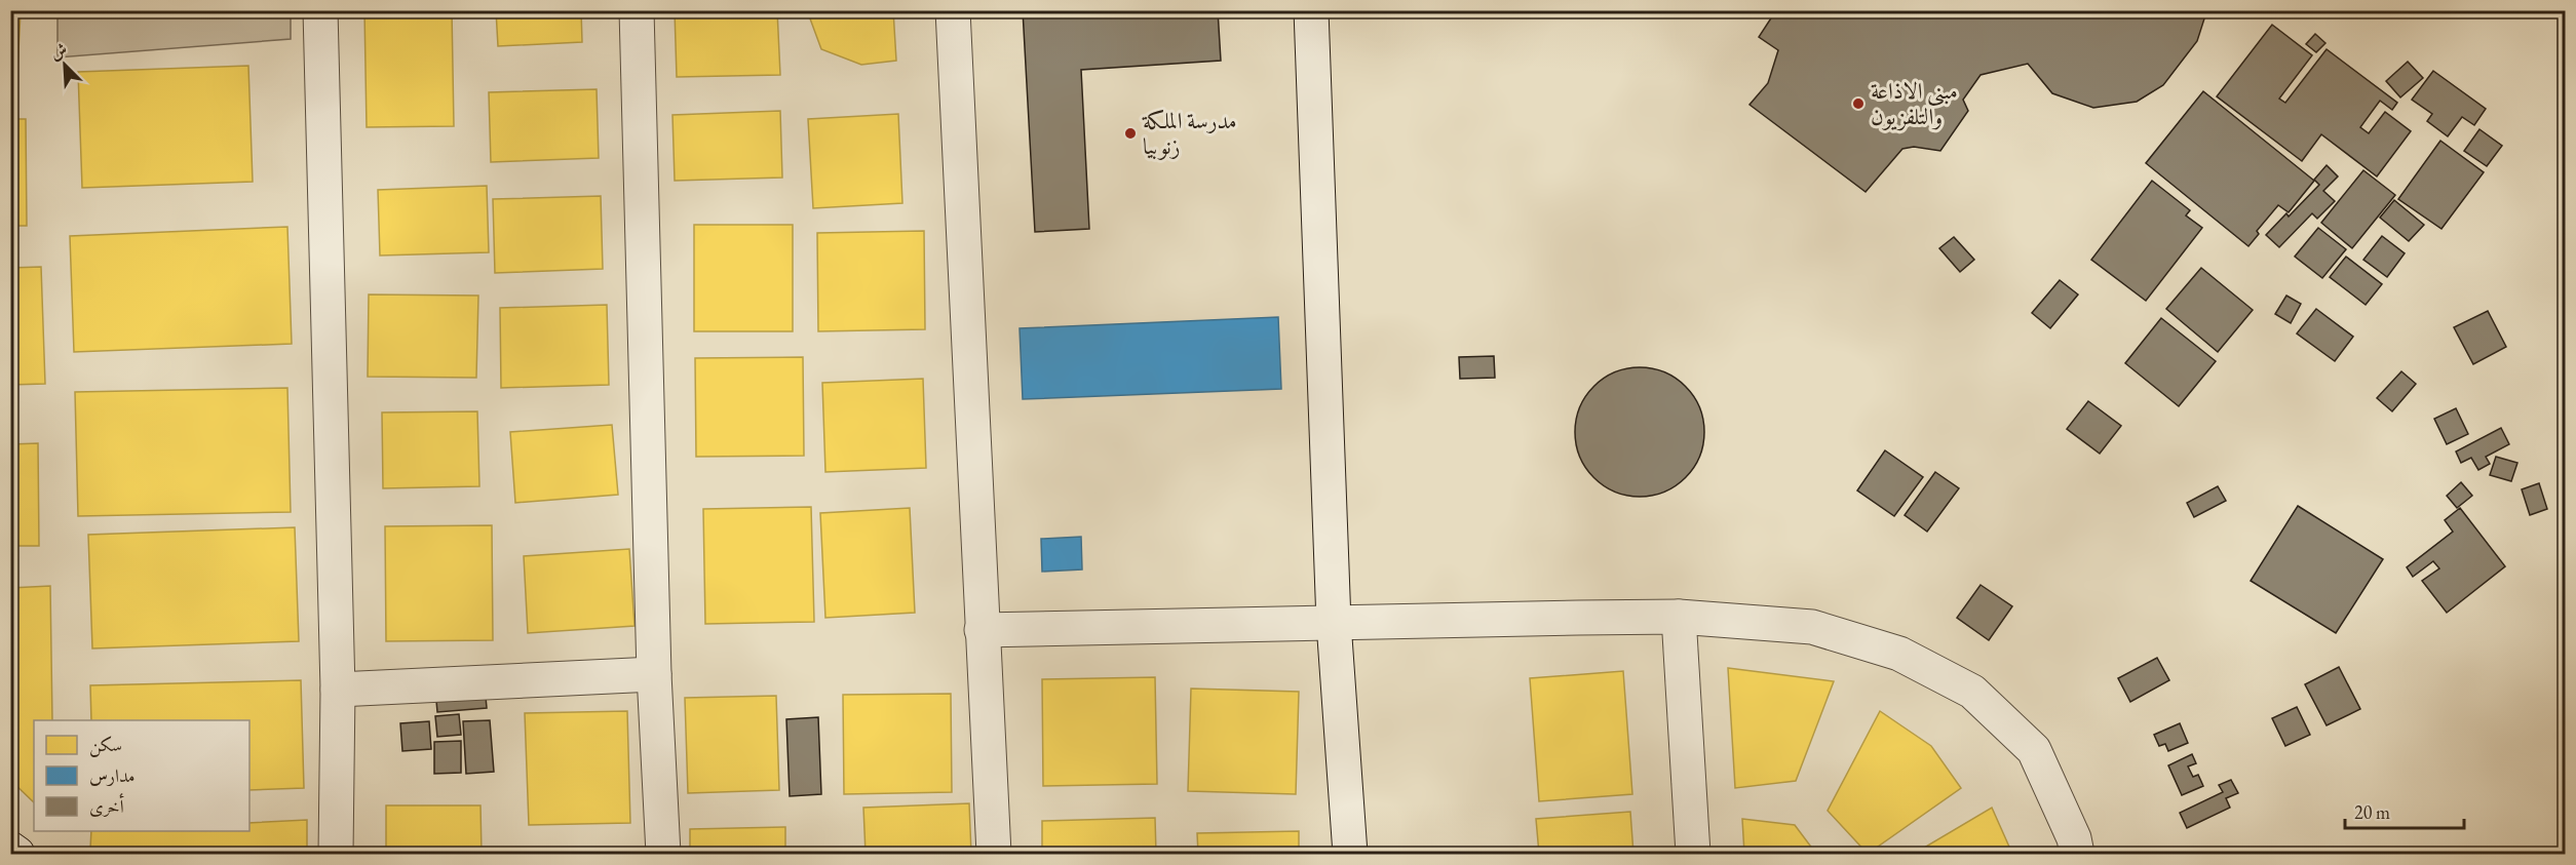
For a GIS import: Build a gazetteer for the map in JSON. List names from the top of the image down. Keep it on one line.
{"places":["مبنى الاذاعة والتلفزيون","مدرسة الملكة زنوبيا"],"legend":["سكن","مدارس","أخرى"],"scale_bar":"20 m","north":"top left"}
